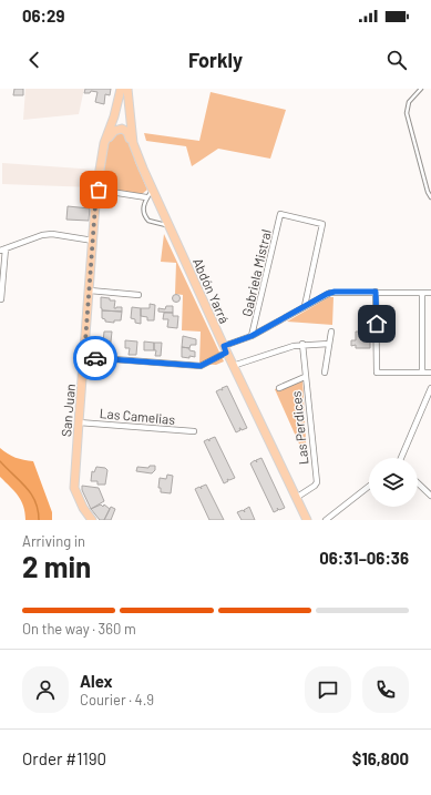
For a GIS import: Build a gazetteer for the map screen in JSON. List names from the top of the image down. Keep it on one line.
{"streets":{"main road":["Abdón Yarrá","San Juan"],"street":["Gabriela Mistral","Las Camelias","Las Perdices"]},"crossings":[["Abdón Yarrá","Las Perdices"],["San Juan","Las Camelias"]],"page":{"status":"06:29","header":"Forkly","heading":["2 min","Arriving in","06:31–06:36"],"panel":["Alex","Courier · 4.9","Order #1190","$16,800"],"bar":"On the way · 360 m"}}
